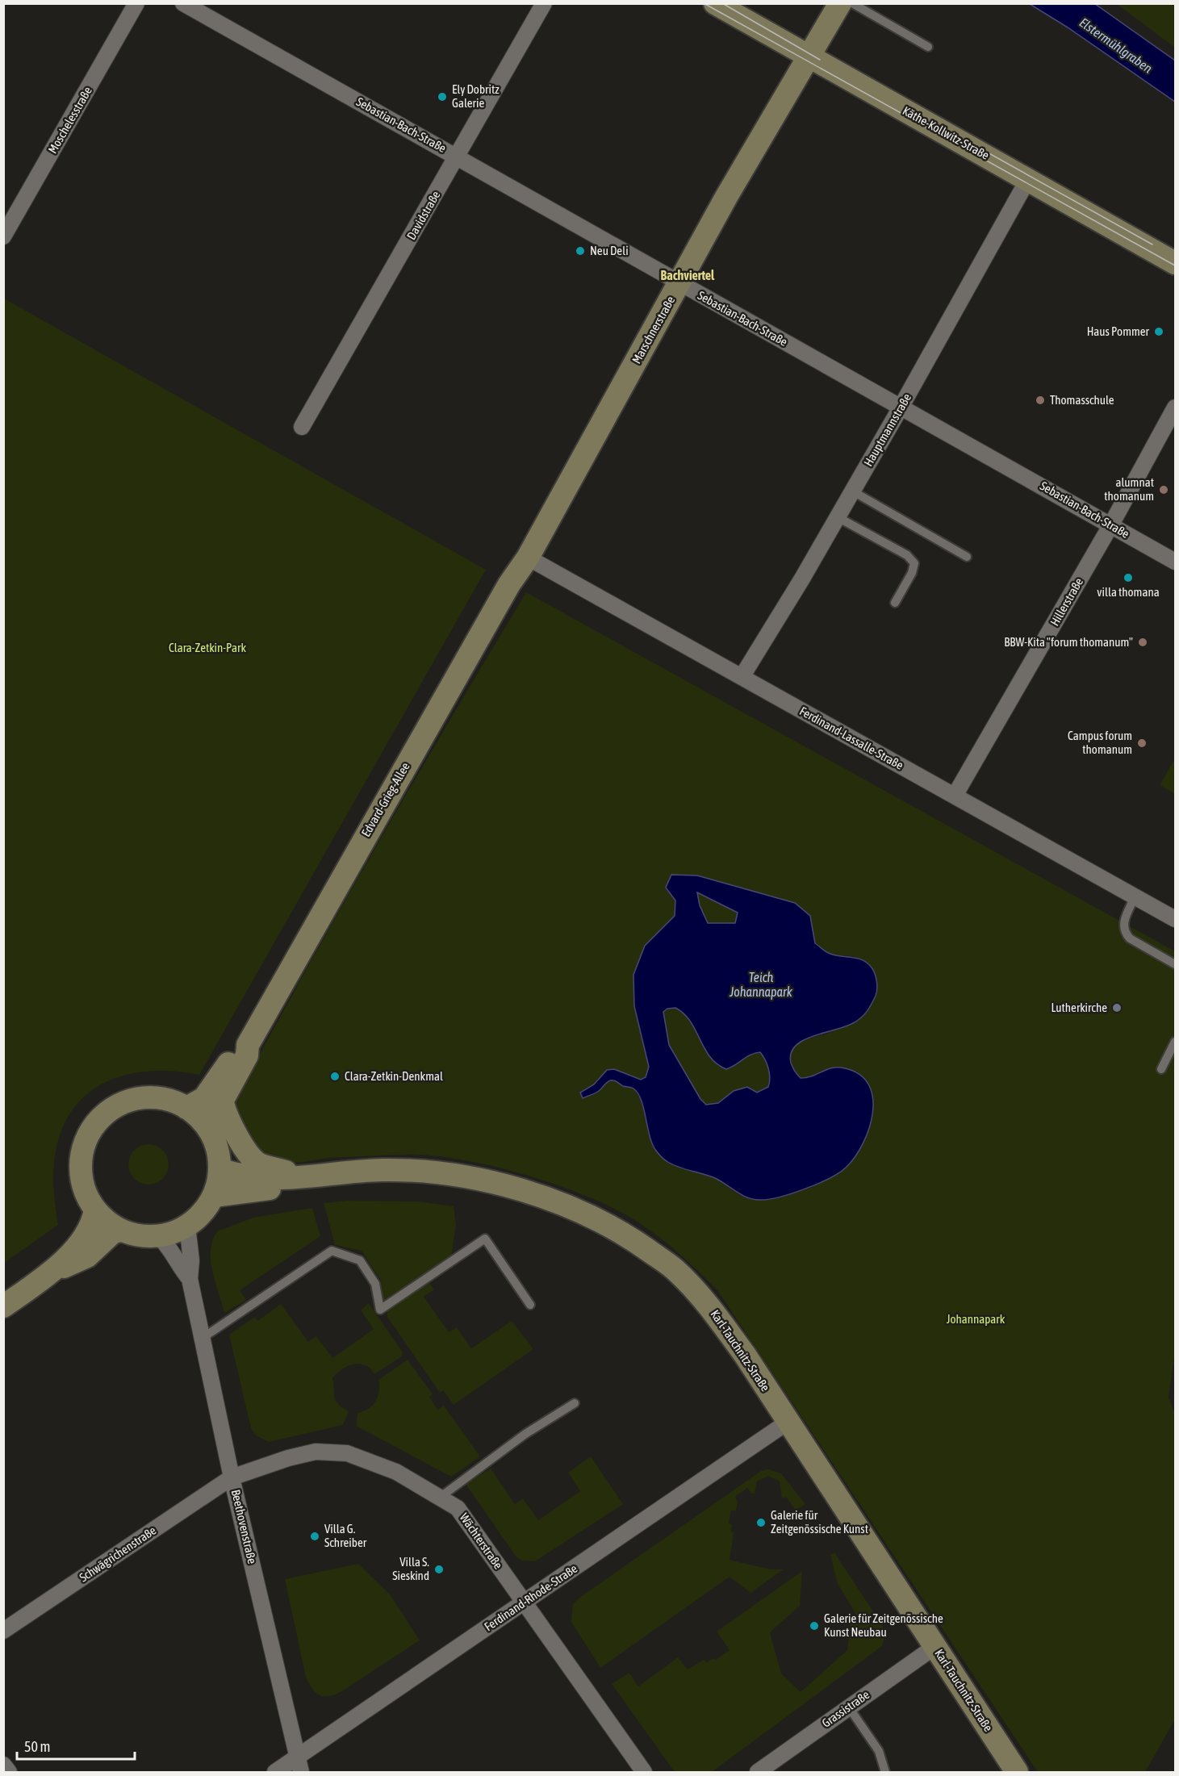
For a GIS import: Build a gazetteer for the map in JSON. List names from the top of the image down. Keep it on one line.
{"streets":{"main road":["Käthe-Kollwitz-Straße","Marschnerstraße","Edvard-Grieg-Allee","Karl-Tauchnitz-Straße"],"street":["Moschelesstraße","Sebastian-Bach-Straße","Davidstraße","Hauptmannstraße","Hillerstraße","Ferdinand-Lassalle-Straße","Beethovenstraße","Wächterstraße","Schwägrichenstraße","Ferdinand-Rhode-Straße","Grassistraße"]},"crossings":[["Sebastian-Bach-Straße","Davidstraße"],["Sebastian-Bach-Straße","Marschnerstraße"],["Sebastian-Bach-Straße","Hauptmannstraße"],["Sebastian-Bach-Straße","Hillerstraße"],["Käthe-Kollwitz-Straße","Marschnerstraße"],["Käthe-Kollwitz-Straße","Hauptmannstraße"],["Marschnerstraße","Ferdinand-Lassalle-Straße"],["Marschnerstraße","Edvard-Grieg-Allee"],["Hauptmannstraße","Ferdinand-Lassalle-Straße"],["Hillerstraße","Ferdinand-Lassalle-Straße"],["Ferdinand-Lassalle-Straße","Edvard-Grieg-Allee"],["Edvard-Grieg-Allee","Karl-Tauchnitz-Straße"],["Edvard-Grieg-Allee","Beethovenstraße"],["Karl-Tauchnitz-Straße","Beethovenstraße"],["Karl-Tauchnitz-Straße","Ferdinand-Rhode-Straße"],["Karl-Tauchnitz-Straße","Grassistraße"],["Beethovenstraße","Wächterstraße"],["Beethovenstraße","Schwägrichenstraße"],["Beethovenstraße","Ferdinand-Rhode-Straße"],["Wächterstraße","Schwägrichenstraße"],["Wächterstraße","Ferdinand-Rhode-Straße"]],"districts":["Bachviertel"],"water":["Elstermühlgraben","Teich Johannapark"],"parks":["Clara-Zetkin-Park","Johannapark"],"places":["Ely Dobritz Galerie","Neu Deli","Haus Pommer","Thomasschule","alumnat thomanum","villa thomana","BBW-Kita \"forum thomanum\"","Campus forum thomanum","Lutherkirche","Clara-Zetkin-Denkmal","Galerie für Zeitgenössische Kunst","Villa G. Schreiber","Villa S. Sieskind","Galerie für Zeitgenössische Kunst Neubau"],"scale_bar":"50 m"}
